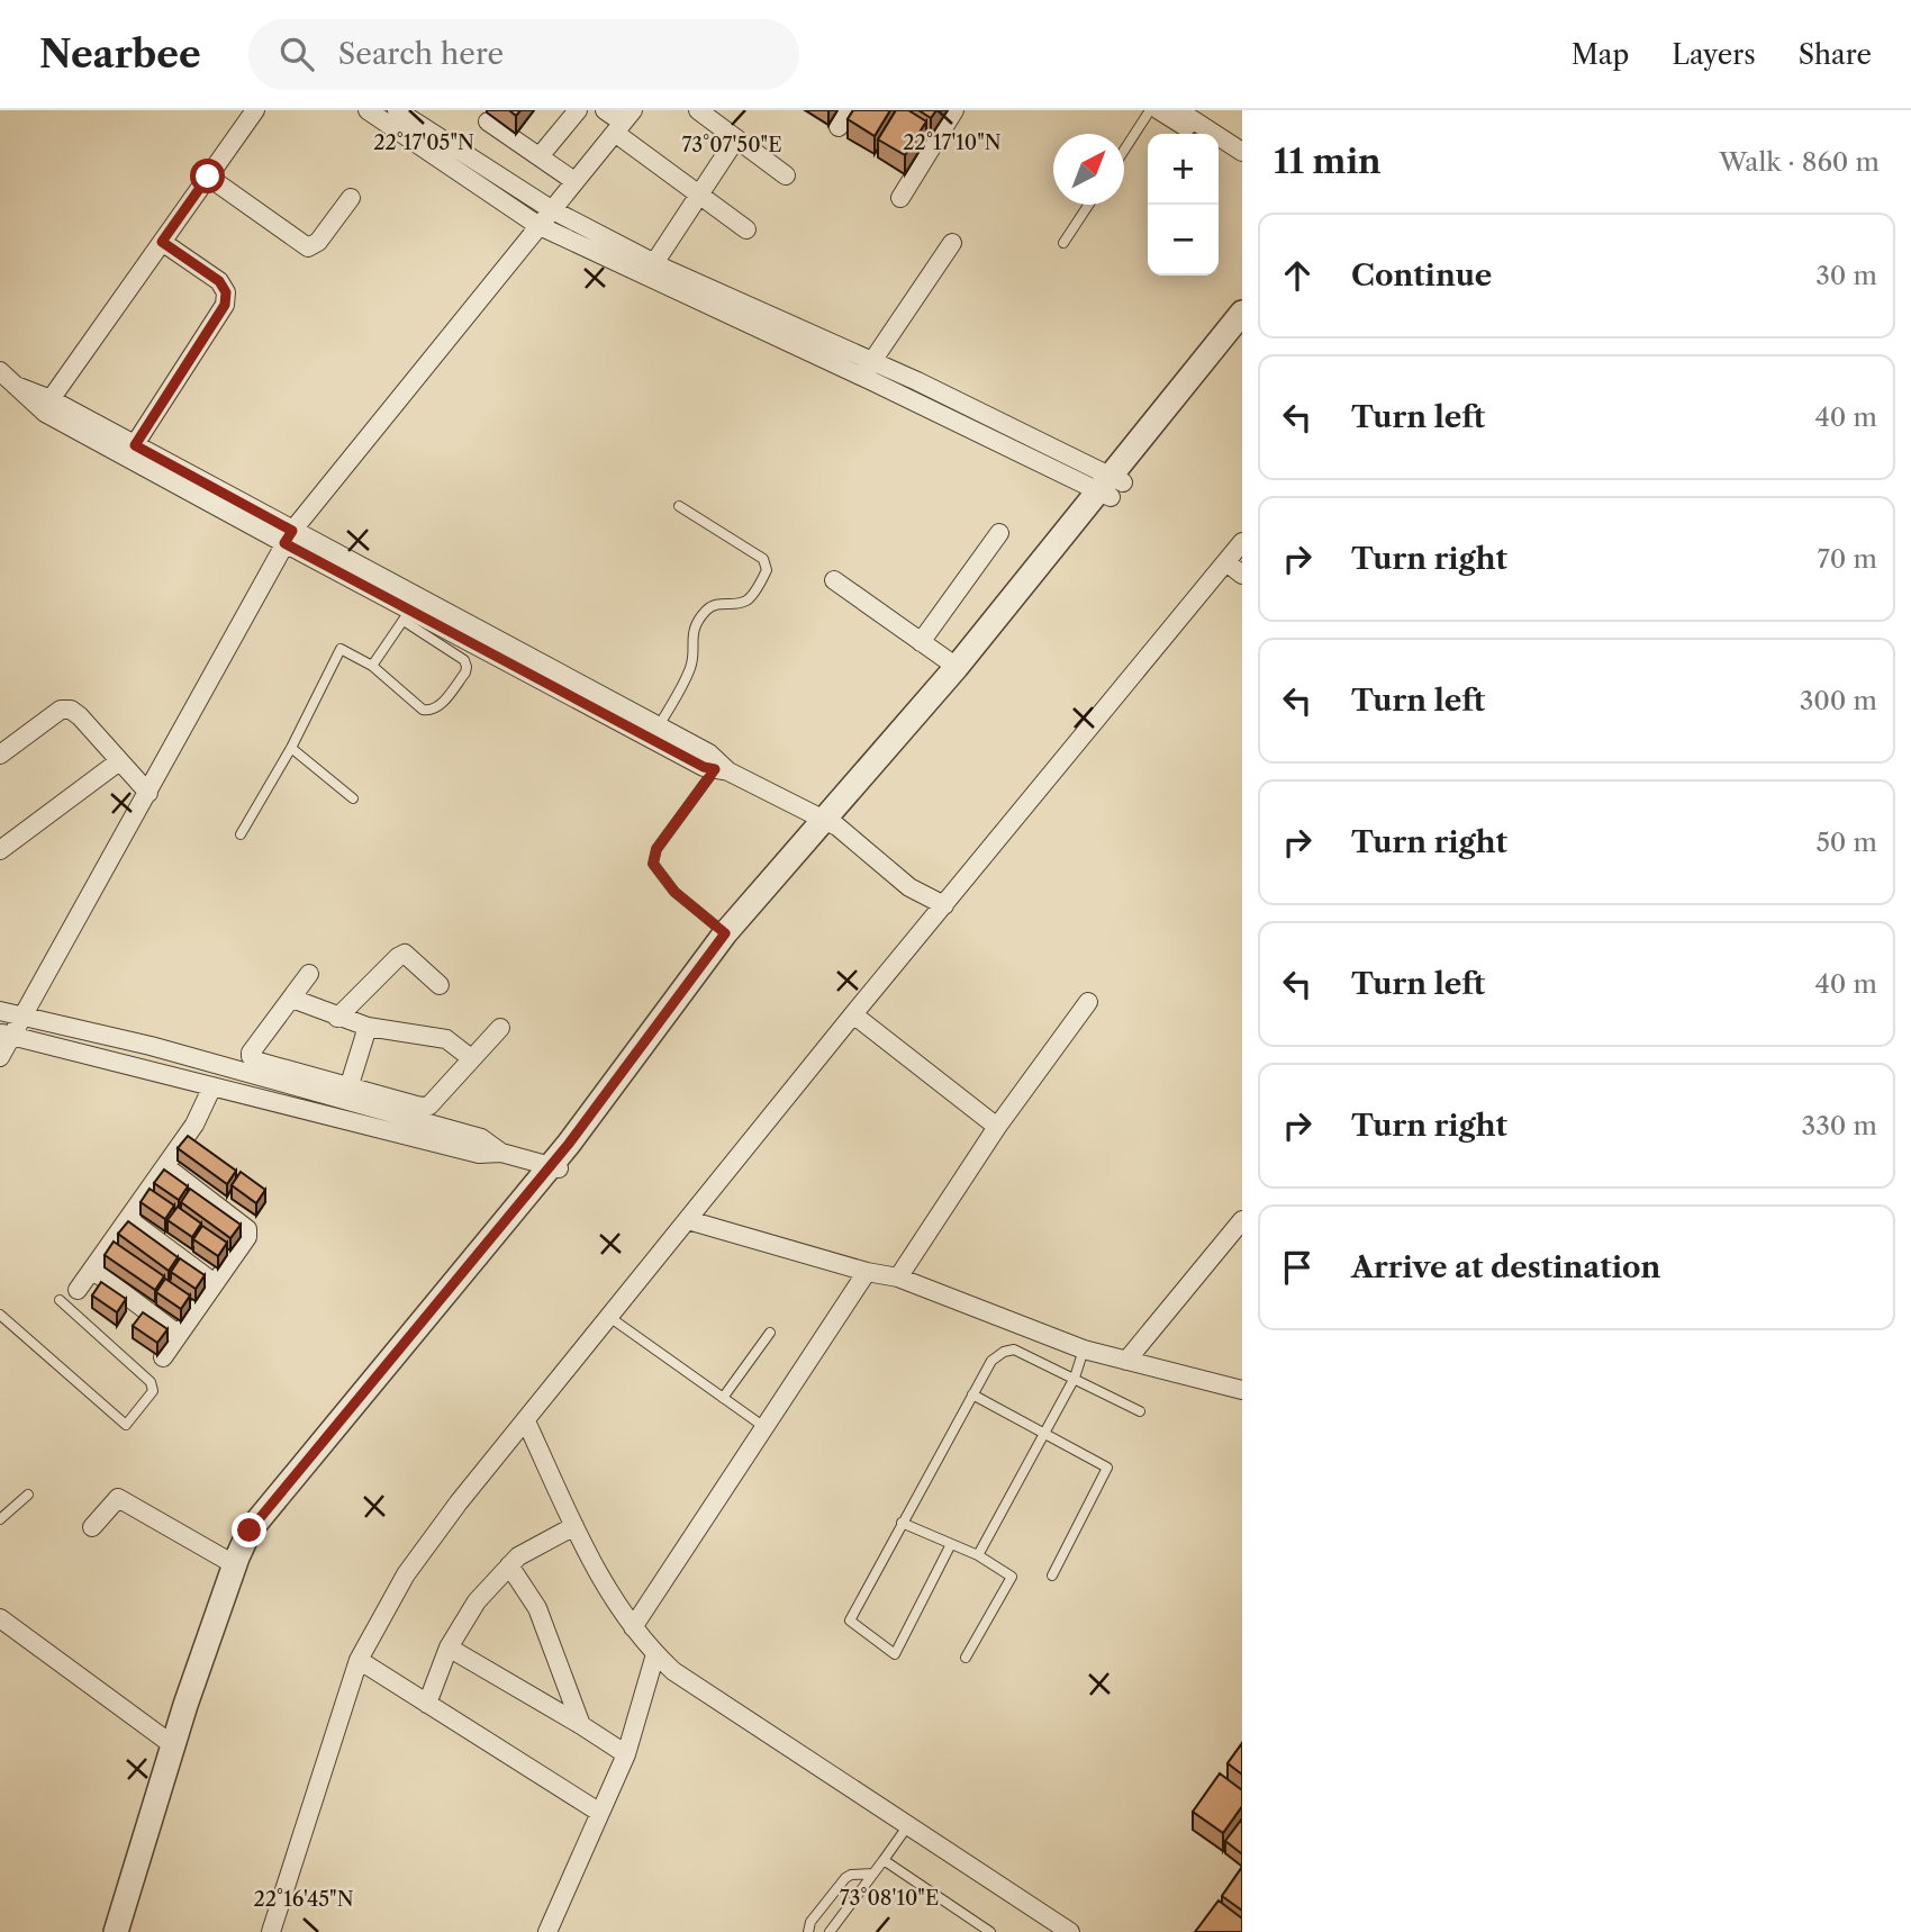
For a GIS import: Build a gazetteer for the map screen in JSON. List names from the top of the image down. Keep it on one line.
{"north":"top right","page":{"header":"Nearbee","search":"Search here","nav":["Map","Layers","Share"],"heading":["11 min","Walk · 860 m"],"map_buttons":["+","−"],"list":[["Continue","30 m"],["Turn left","40 m"],["Turn right","70 m"],["Turn left","300 m"],["Turn right","50 m"],["Turn left","40 m"],["Turn right","330 m"],"Arrive at destination"]},"coordinates":["22°17'05\"N","22°17'10\"N","73°07'50\"E","73°08'10\"E","22°16'45\"N"]}
